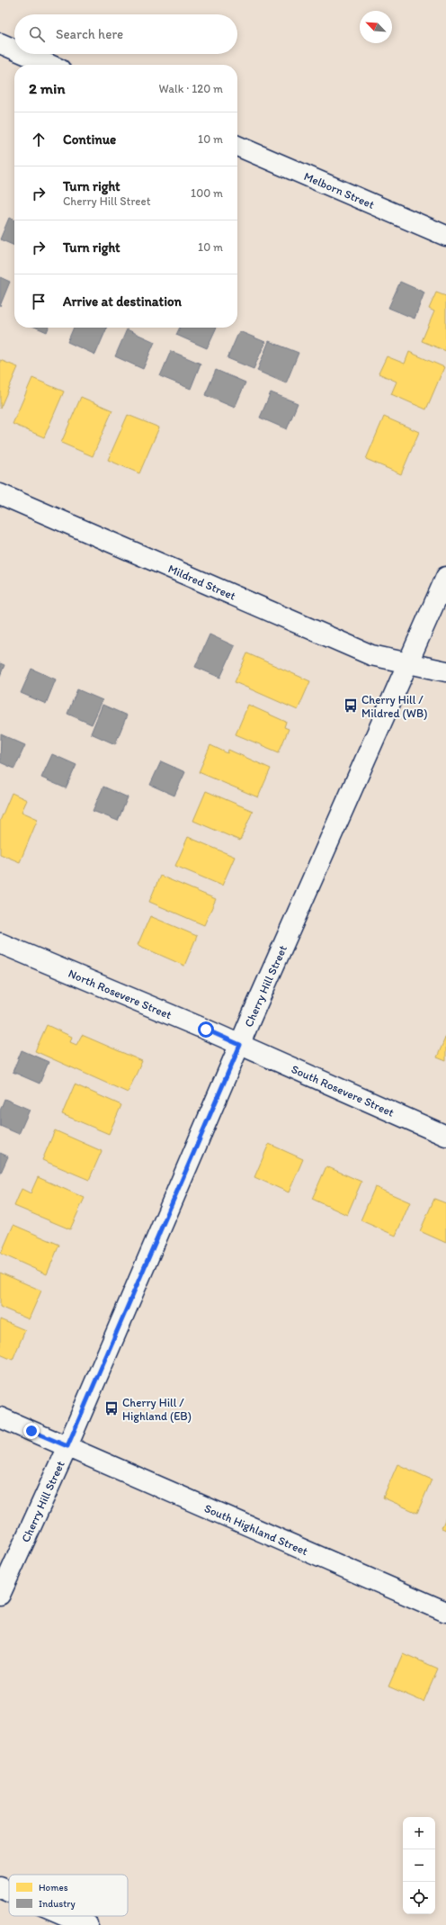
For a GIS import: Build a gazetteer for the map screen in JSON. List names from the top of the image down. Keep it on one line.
{"streets":{"street":["Melborn Street","Mildred Street","Cherry Hill Street","North Rosevere Street","South Rosevere Street","South Highland Street"]},"crossings":[["Mildred Street","Cherry Hill Street"],["Cherry Hill Street","North Rosevere Street"],["Cherry Hill Street","South Rosevere Street"],["Cherry Hill Street","South Highland Street"],["North Rosevere Street","South Rosevere Street"]],"places":{"bus stop":["Cherry Hill / Mildred (WB)","Cherry Hill / Highland (EB)"]},"legend":["Homes","Industry"],"north":"top left","page":{"search":"Search here","heading":["2 min","Walk · 120 m"],"list":[["Continue","10 m"],["Turn right","Cherry Hill Street","100 m"],["Turn right","10 m"],"Arrive at destination"],"map_buttons":["+","−"]}}
